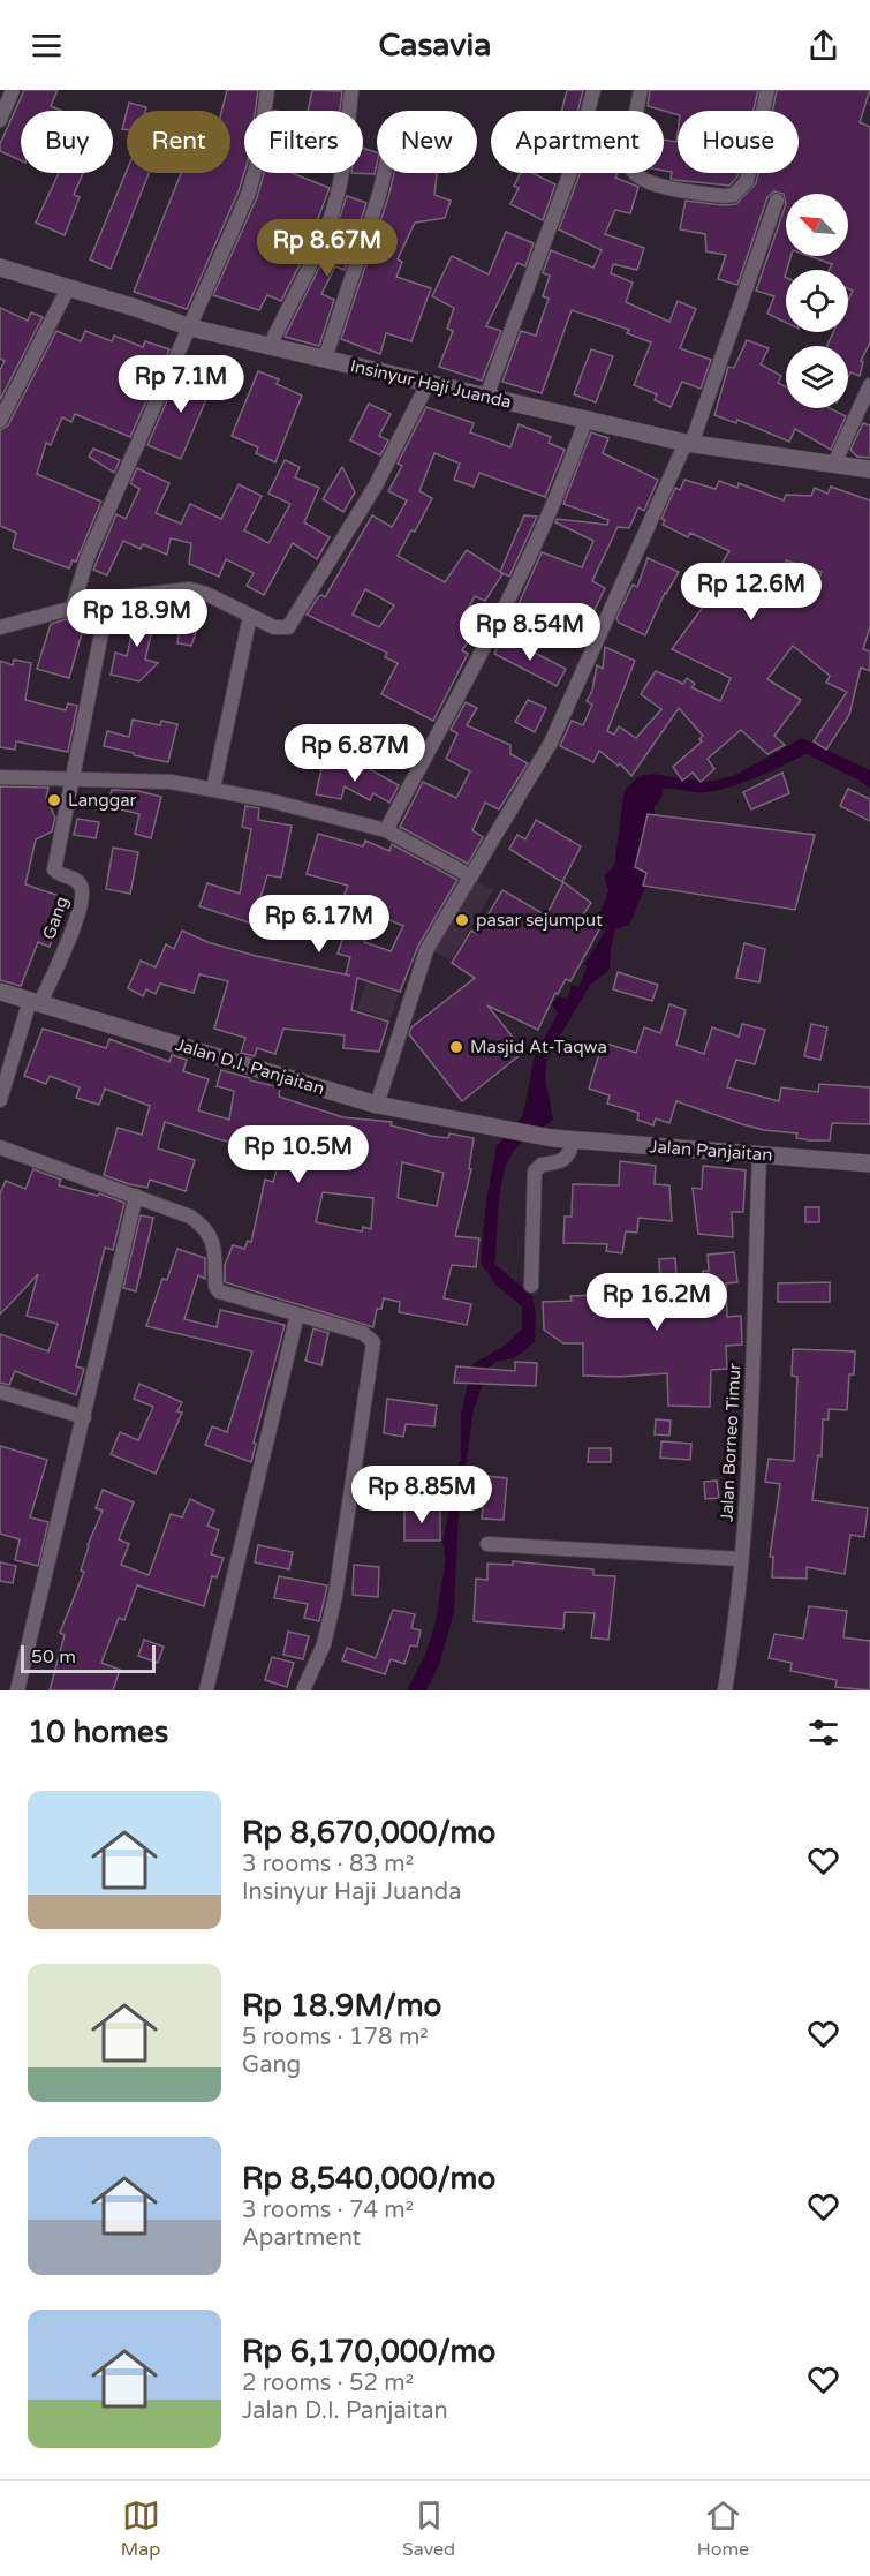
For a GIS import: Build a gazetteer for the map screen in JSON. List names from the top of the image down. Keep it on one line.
{"streets":{"street":["Insinyur Haji Juanda","Gang","Jalan D.I. Panjaitan","Jalan Panjaitan","Jalan Borneo Timur"]},"crossings":[["Gang","Jalan D.I. Panjaitan"],["Jalan D.I. Panjaitan","Jalan Panjaitan"],["Jalan Panjaitan","Jalan Borneo Timur"]],"places":["Langgar","pasar sejumput","Masjid At-Taqwa"],"scale_bar":"50 m","north":"top left","page":{"header":"Casavia","chip":["Buy","Rent","Filters","New","Apartment","House"],"price":["Rp 8.67M","Rp 7.1M","Rp 12.6M","Rp 18.9M","Rp 8.54M","Rp 6.87M","Rp 6.17M","Rp 10.5M","Rp 16.2M","Rp 8.85M"],"scale":"50 m","heading":"10 homes","list":[{"name":"Rp 8,670,000/mo","note":"3 rooms · 83 m² · Insinyur Haji Juanda"},{"name":"Rp 18.9M/mo","note":"5 rooms · 178 m² · Gang"},{"name":"Rp 8,540,000/mo","note":"3 rooms · 74 m² · Apartment"},{"name":"Rp 6,170,000/mo","note":"2 rooms · 52 m² · Jalan D.I. Panjaitan"}],"tabs":["Map","Saved","Home"]}}
